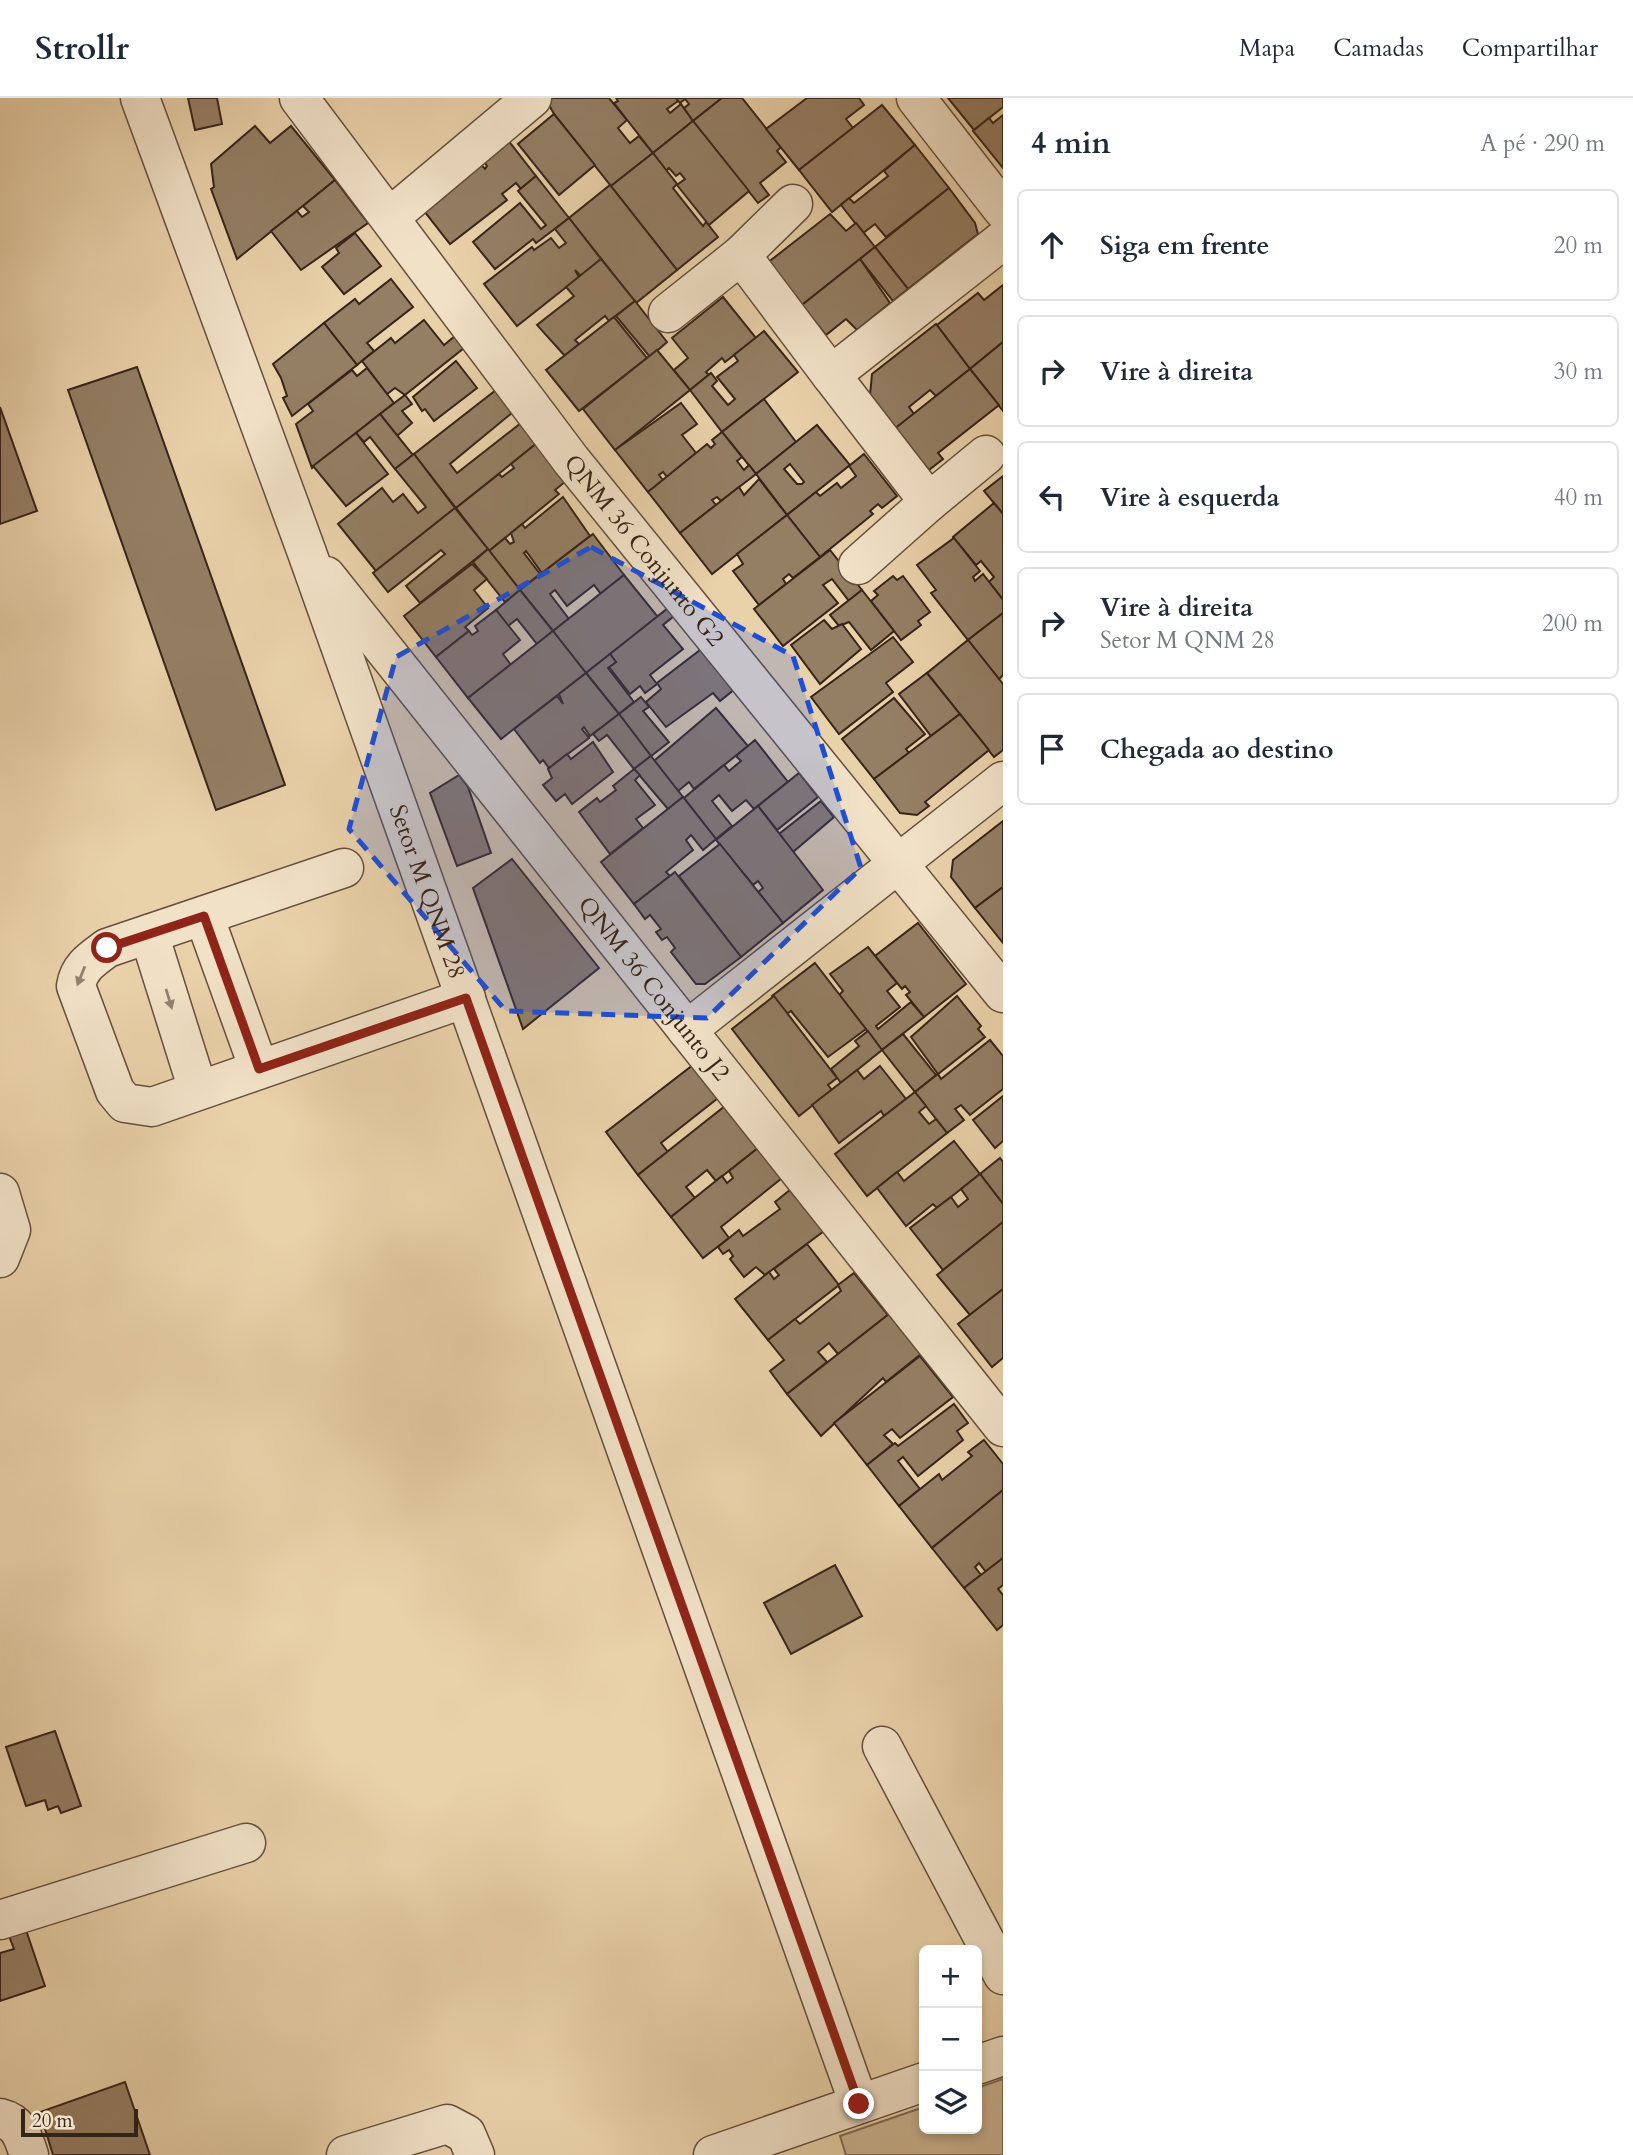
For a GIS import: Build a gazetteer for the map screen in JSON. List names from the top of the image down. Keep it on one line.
{"streets":{"street":["QNM 36 Conjunto G2","Setor M QNM 28","QNM 36 Conjunto J2"]},"crossings":[["Setor M QNM 28","QNM 36 Conjunto J2"]],"scale_bar":"20 m","page":{"header":"Strollr","nav":["Mapa","Camadas","Compartilhar"],"heading":["4 min","A pé · 290 m"],"list":[["Siga em frente","20 m"],["Vire à direita","30 m"],["Vire à esquerda","40 m"],["Vire à direita","Setor M QNM 28","200 m"],"Chegada ao destino"],"map_buttons":["+","−"],"scale":"20 m"}}
